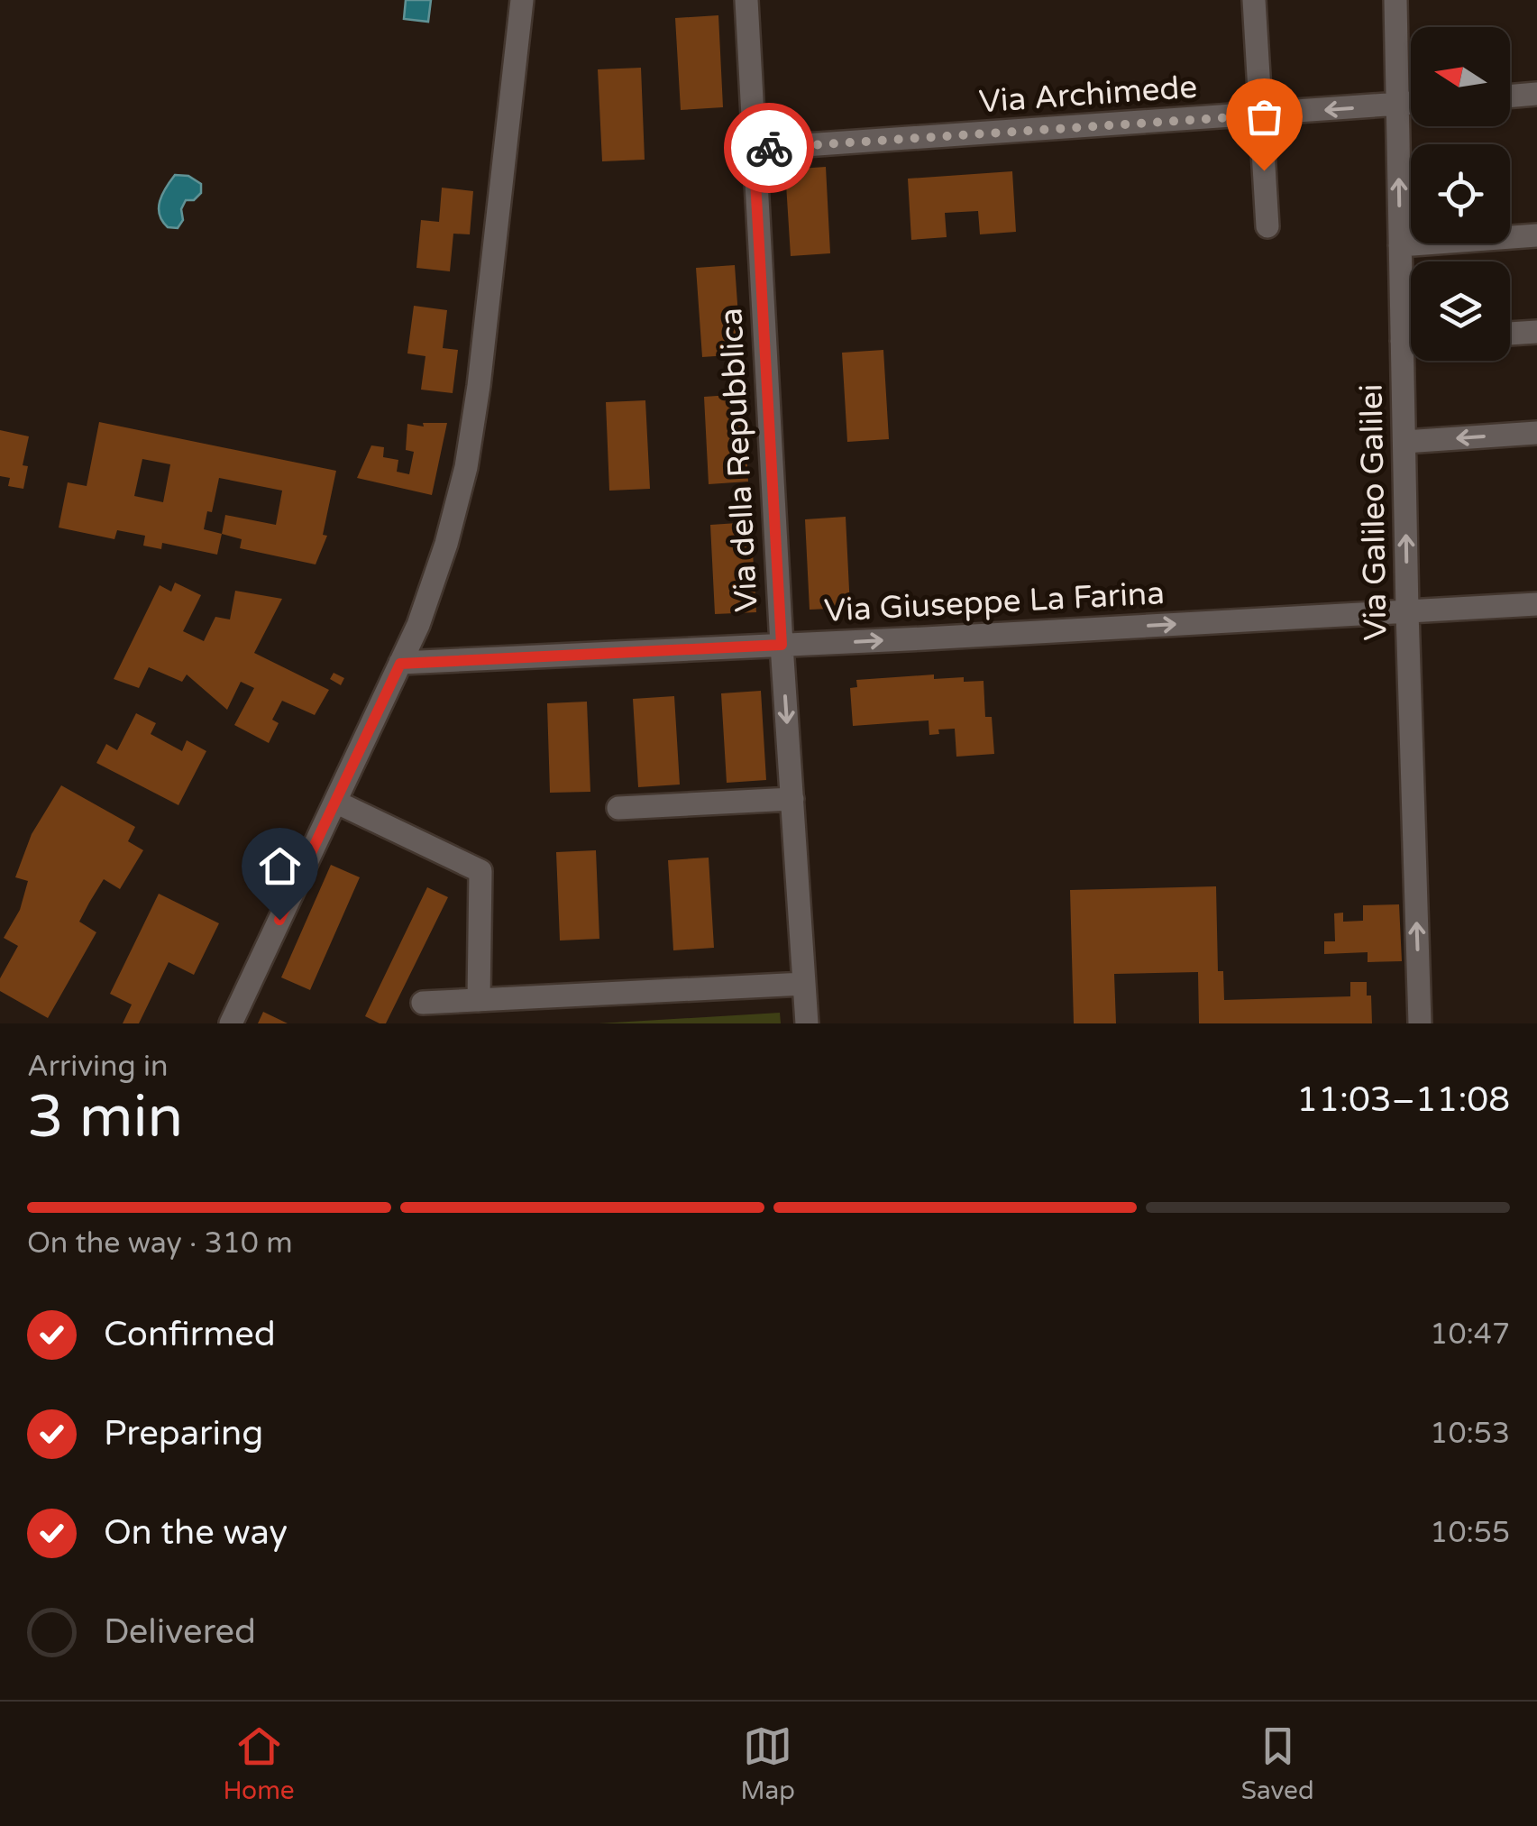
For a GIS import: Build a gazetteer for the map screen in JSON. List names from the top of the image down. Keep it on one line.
{"streets":{"street":["Via Archimede","Via della Repubblica","Via Galileo Galilei","Via Giuseppe La Farina"]},"crossings":[["Via Archimede","Via della Repubblica"],["Via Archimede","Via Galileo Galilei"],["Via della Repubblica","Via Giuseppe La Farina"],["Via Galileo Galilei","Via Giuseppe La Farina"]],"one_way":["Via Galileo Galilei","Via Giuseppe La Farina"],"north":"left","page":{"heading":["3 min","Arriving in","11:03–11:08"],"bar":"On the way · 310 m","list":[["Confirmed","10:47"],["Preparing","10:53"],["On the way","10:55"],"Delivered"],"tabs":["Home","Map","Saved"]}}
